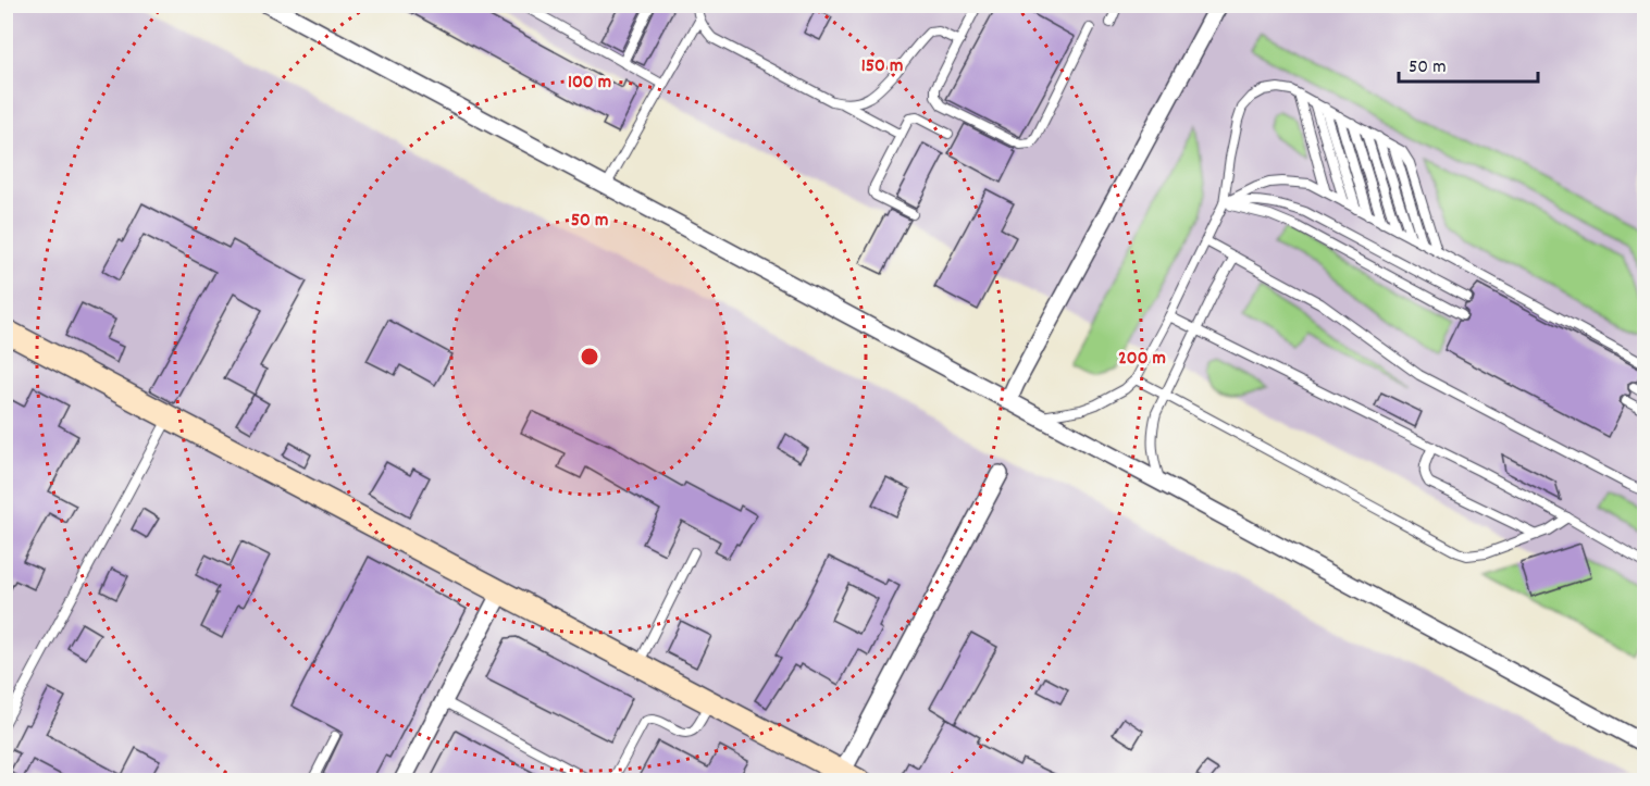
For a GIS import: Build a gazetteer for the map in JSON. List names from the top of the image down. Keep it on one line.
{"scale_bar":"50 m","rings":["150 m","100 m","50 m","200 m"]}
